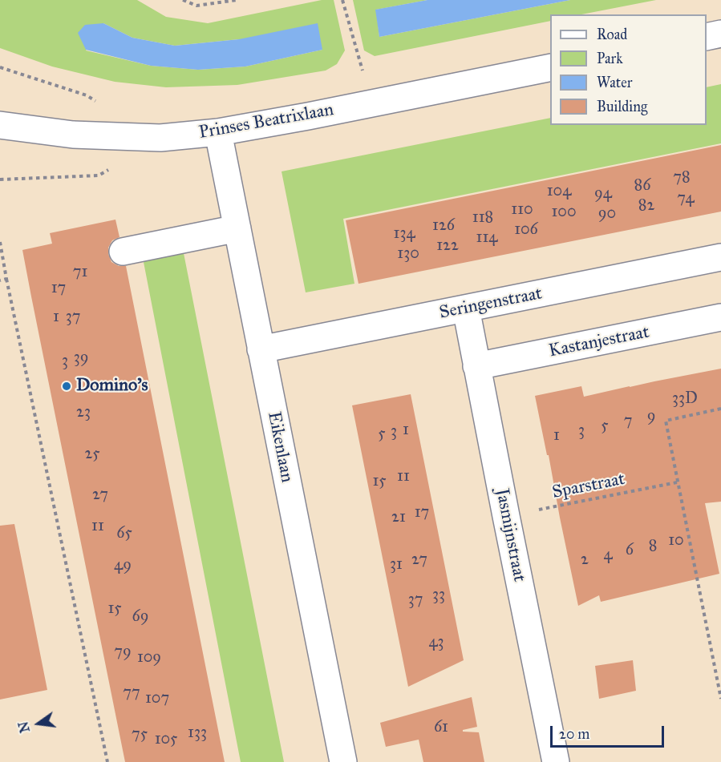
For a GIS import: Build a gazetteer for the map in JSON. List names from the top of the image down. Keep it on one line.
{"streets":{"street":["Prinses Beatrixlaan","Seringenstraat","Kastanjestraat","Eikenlaan","Jasmijnstraat"],"path":["Sparstraat"]},"crossings":[["Prinses Beatrixlaan","Eikenlaan"],["Seringenstraat","Eikenlaan"],["Seringenstraat","Jasmijnstraat"],["Kastanjestraat","Jasmijnstraat"],["Sparstraat","Jasmijnstraat"]],"places":["Domino's"],"house_numbers":["78","86","104","94","74","82","110","100","90","118","126","106","134","114","122","130","71","17","1","37","39","3","33D","23","9","7","5","1","3","3","5","1","25","11","15","27","17","21","11","65","10","8","6","4","27","2","31","49","33","37","15","69","43","79","109","77","107","61","133","75","105"],"legend":["Road","Park","Water","Building"],"scale_bar":"20 m","north":"left"}
